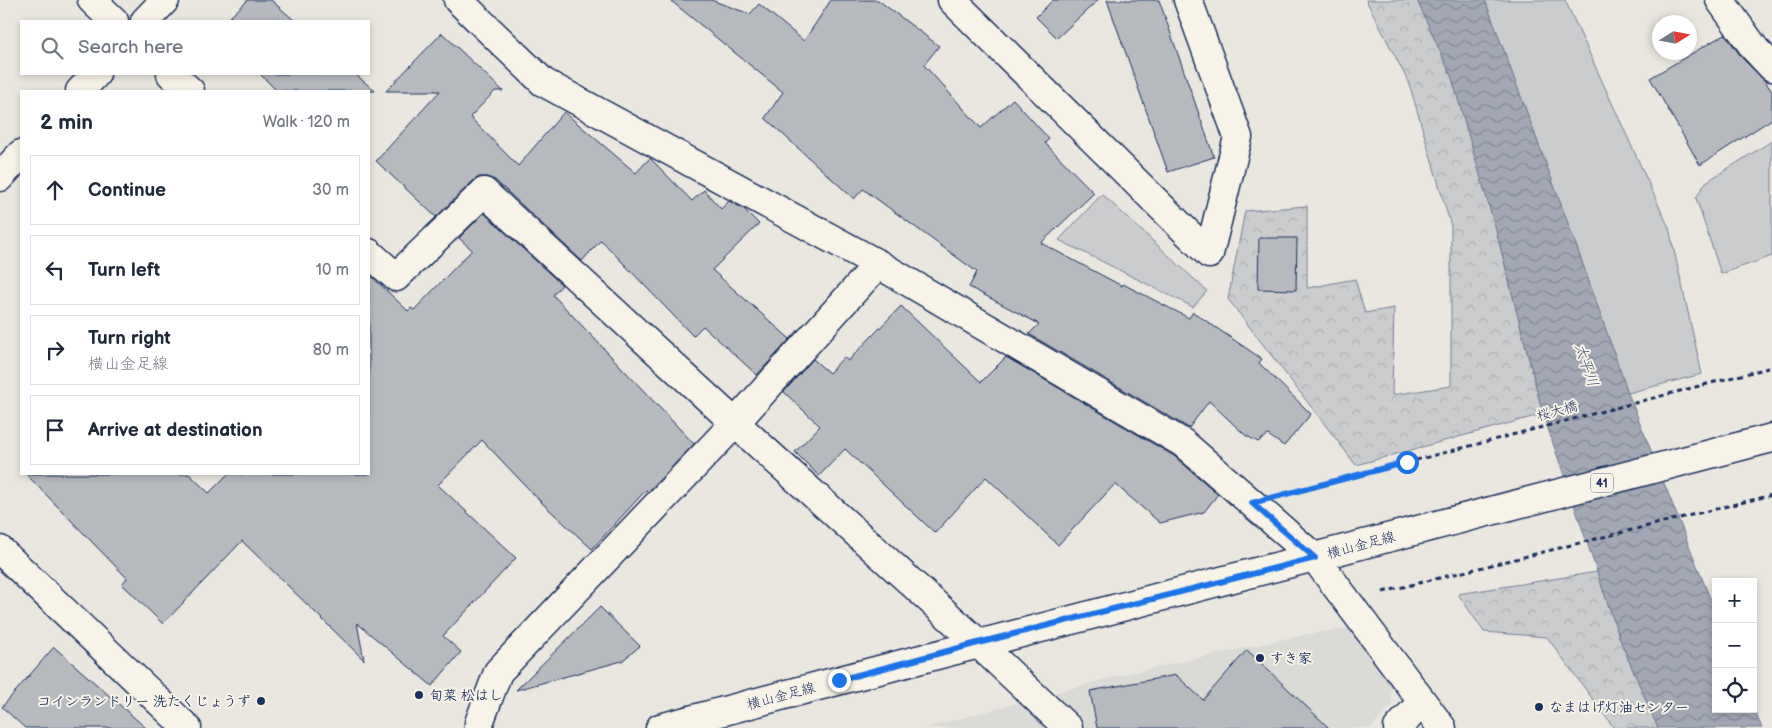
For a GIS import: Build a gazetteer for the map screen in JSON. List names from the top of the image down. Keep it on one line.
{"streets":{"street":["41","横山金足線"],"path":["桜大橋"]},"water":["太平川"],"places":["すき家","旬菜 松はし","コインランドリー 洗たくじょうず","なまはげ灯油センター"],"north":"right","page":{"search":"Search here","heading":["2 min","Walk · 120 m"],"list":[["Continue","30 m"],["Turn left","10 m"],["Turn right","横山金足線","80 m"],"Arrive at destination"],"map_buttons":["+","−"]}}
